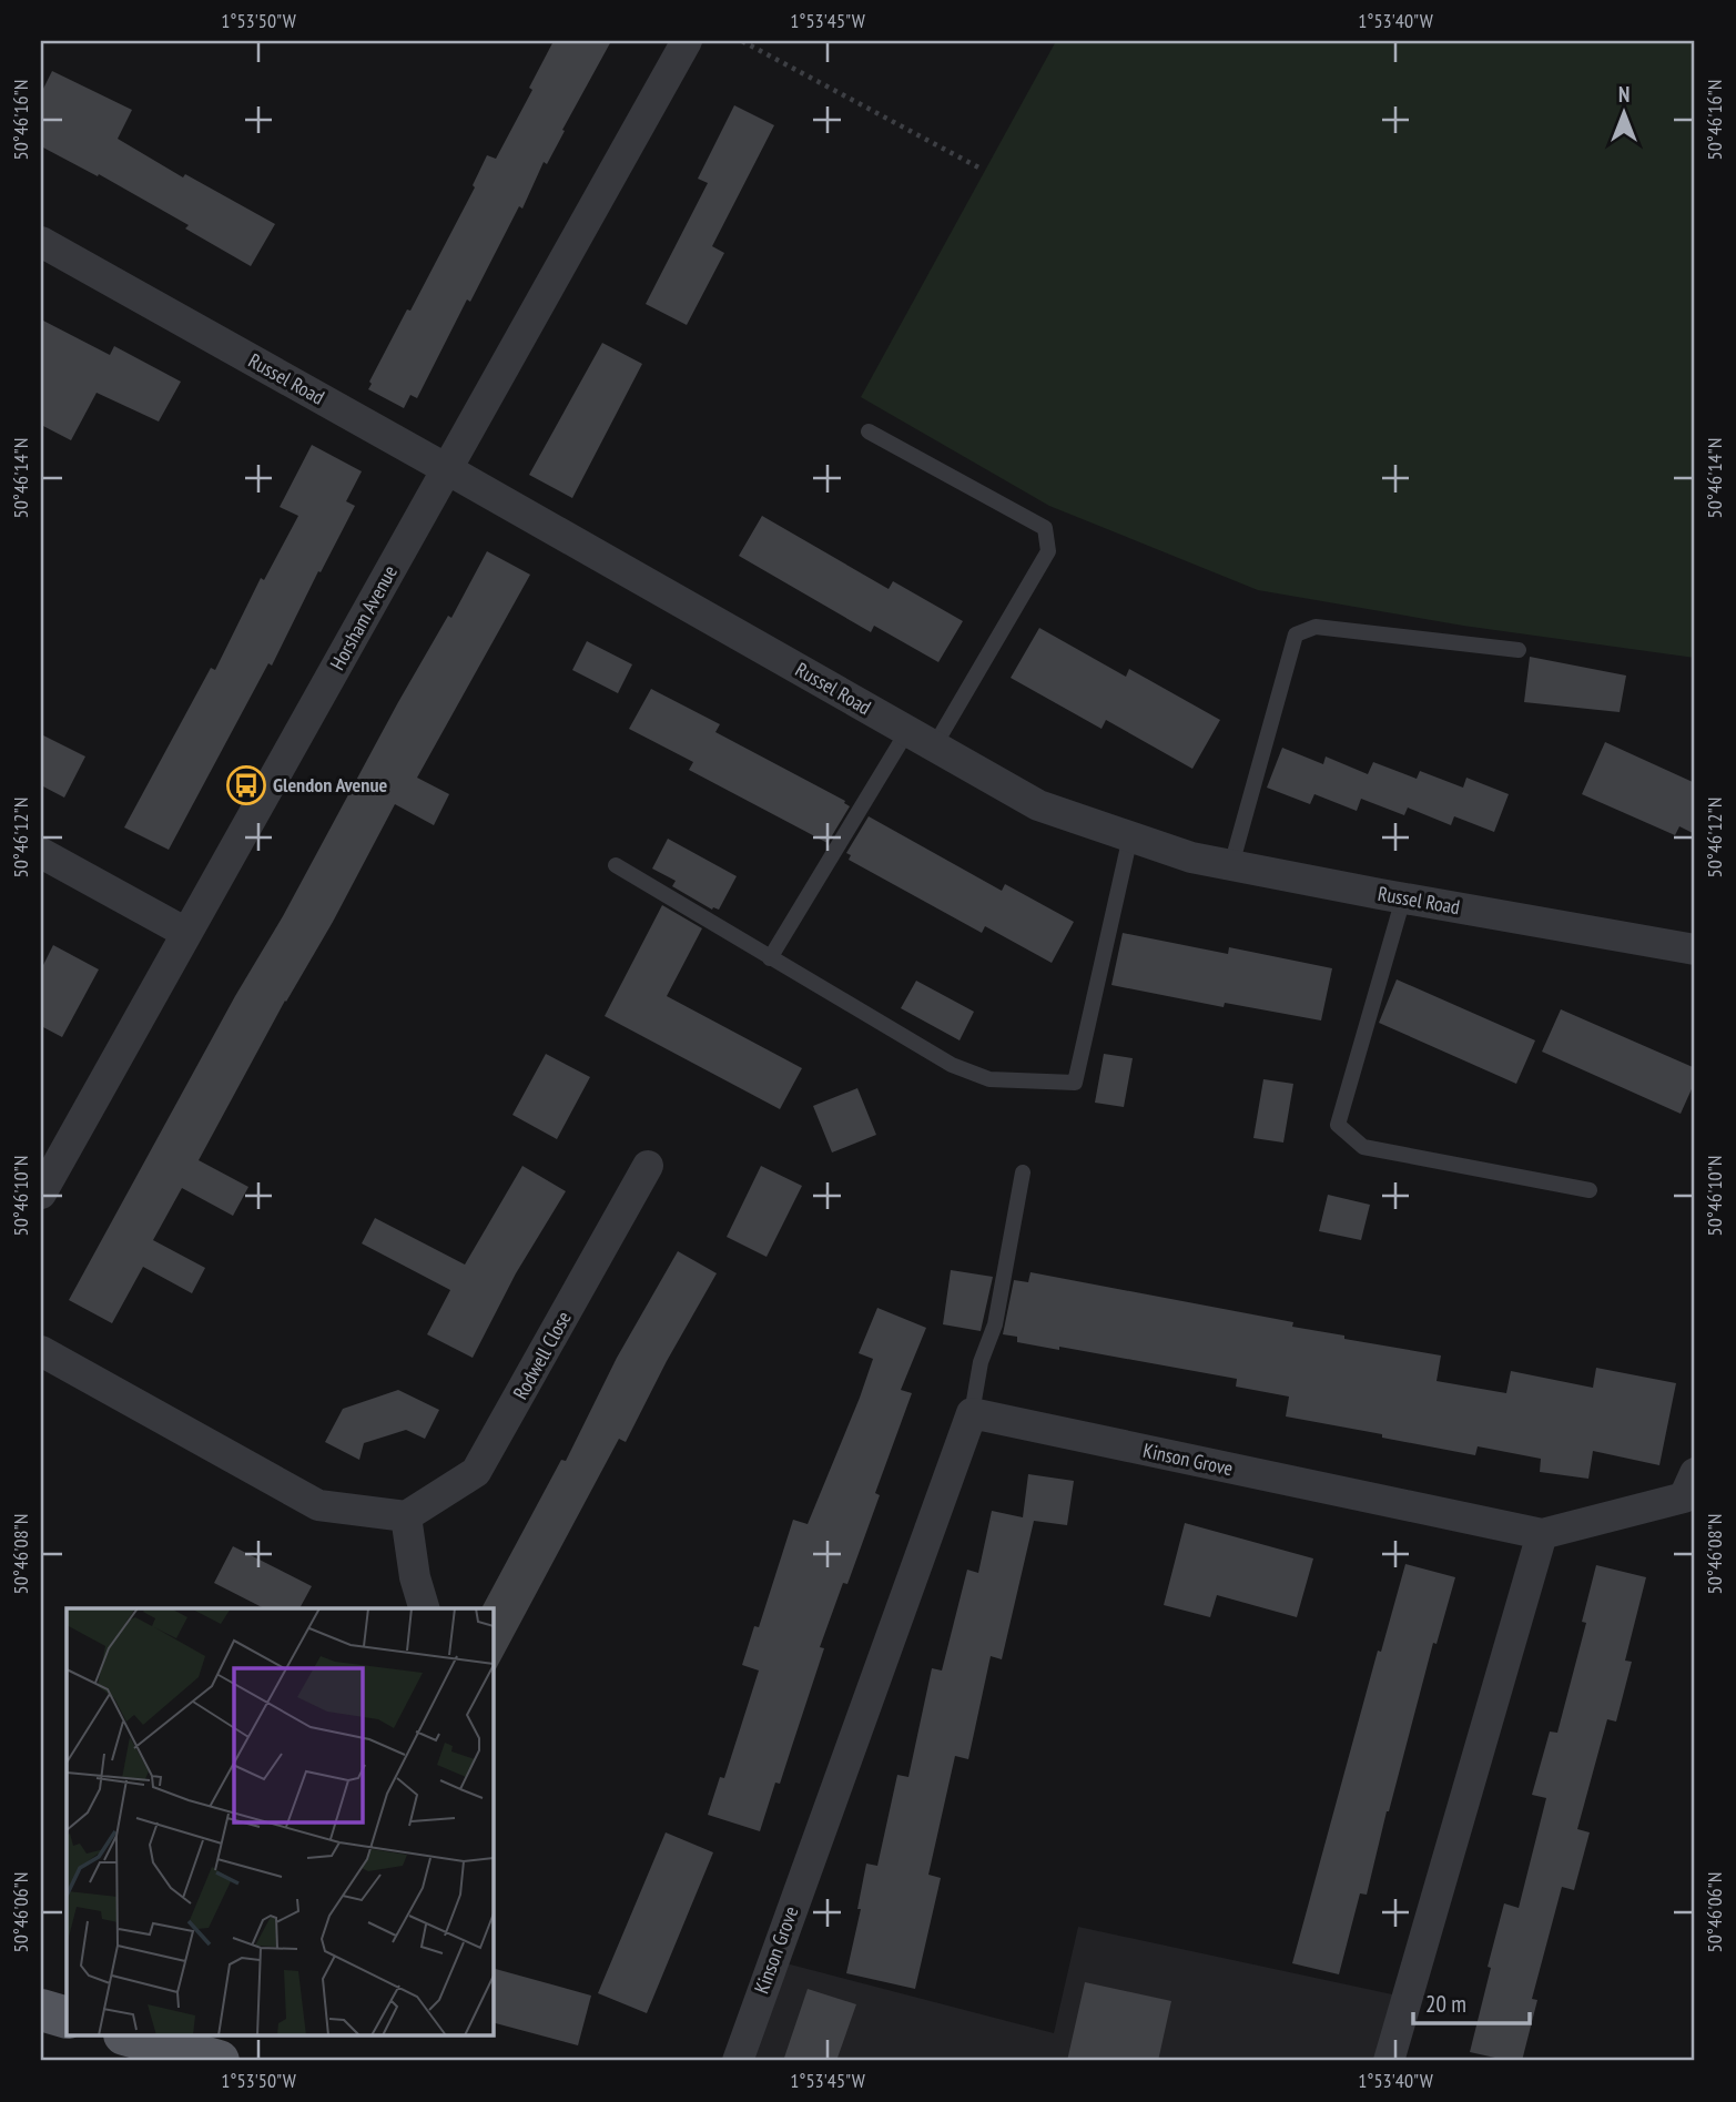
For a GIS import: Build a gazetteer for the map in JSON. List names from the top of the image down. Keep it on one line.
{"streets":{"street":["Russel Road","Horsham Avenue","Rodwell Close","Kinson Grove"]},"crossings":[["Russel Road","Horsham Avenue"]],"places":{"bus stop":["Glendon Avenue"]},"scale_bar":"20 m","north":"top","coordinates":["1°53'50\"W","1°53'45\"W","1°53'40\"W","50°46'16\"N","50°46'14\"N","50°46'12\"N","50°46'10\"N","50°46'08\"N","50°46'06\"N"]}
